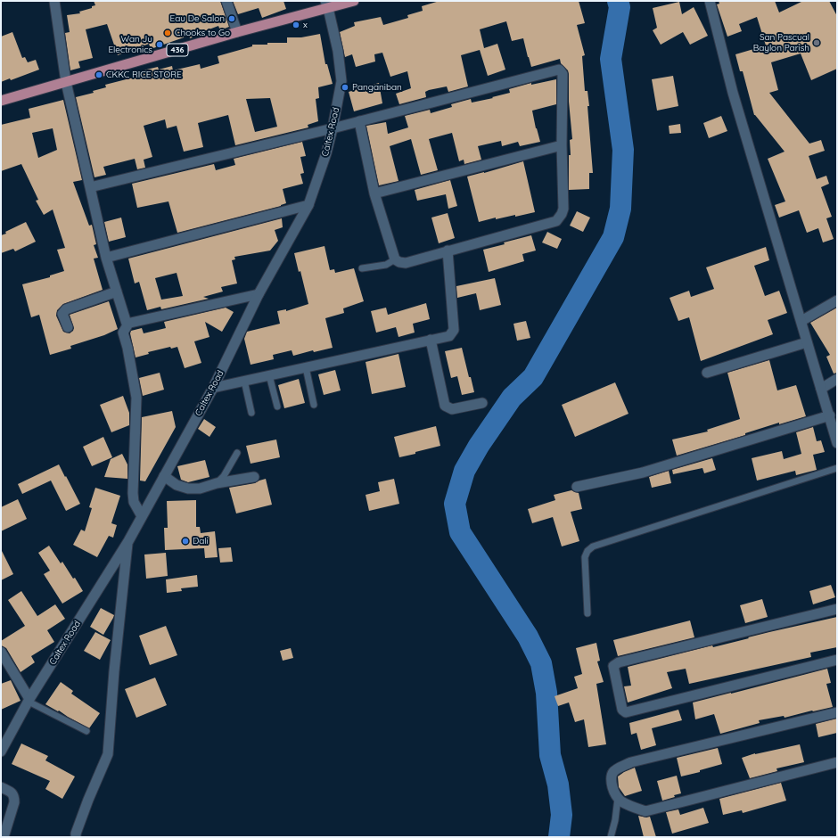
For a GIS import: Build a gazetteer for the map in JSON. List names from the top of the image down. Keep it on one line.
{"streets":{"main road":["436"],"street":["Caltex Road"]},"crossings":[["436","Caltex Road"]],"places":["Eau De Salon","x","Chooks to Go","San Pascual Baylon Parish","Wan Ju Electronics","CKKC RICE STORE","Panganiban","Dali"]}
